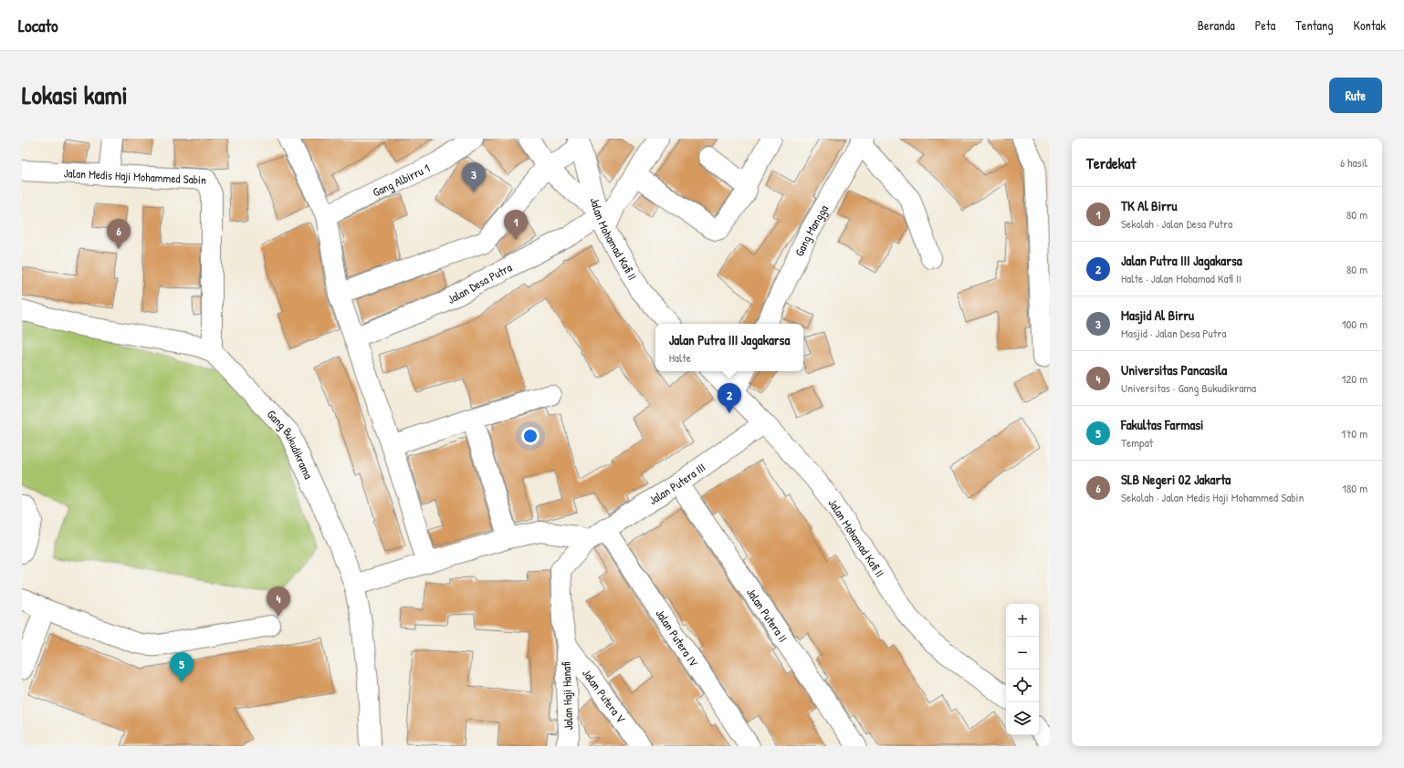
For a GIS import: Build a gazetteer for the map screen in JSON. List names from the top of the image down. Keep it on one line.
{"streets":{"street":["Jalan Medis Haji Mohammed Sabin","Gang Albirru 1","Gang Mangga","Jalan Mohamad Kafi II","Jalan Desa Putra","Gang Bukudikrama","Jalan Putera III","Jalan Putera II","Jalan Putera IV","Jalan Putera V","Jalan Haji Hanafi"]},"crossings":[["Jalan Medis Haji Mohammed Sabin","Gang Bukudikrama"],["Jalan Mohamad Kafi II","Jalan Desa Putra"],["Jalan Mohamad Kafi II","Jalan Putera III"],["Jalan Putera III","Jalan Putera II"],["Jalan Putera III","Jalan Putera IV"],["Jalan Putera III","Jalan Putera V"],["Jalan Putera III","Jalan Haji Hanafi"],["Jalan Putera V","Jalan Haji Hanafi"]],"page":{"header":"Locato","nav":["Beranda","Peta","Tentang","Kontak"],"title":"Lokasi kami","buttons":"Rute","heading":["Terdekat","6 hasil"],"pins":["3","1","6","2","4","5"],"list":[{"mark":"1","name":"TK Al Birru","note":"Sekolah · Jalan Desa Putra","value":"80 m"},{"mark":"2","name":"Jalan Putra III Jagakarsa","note":"Halte · Jalan Mohamad Kafi II","value":"80 m"},{"mark":"3","name":"Masjid Al Birru","note":"Masjid · Jalan Desa Putra","value":"100 m"},{"mark":"4","name":"Universitas Pancasila","note":"Universitas · Gang Bukudikrama","value":"120 m"},{"mark":"5","name":"Fakultas Farmasi","note":"Tempat","value":"170 m"},{"mark":"6","name":"SLB Negeri 02 Jakarta","note":"Sekolah · Jalan Medis Haji Mohammed Sabin","value":"180 m"}],"popup":["Jalan Putra III Jagakarsa","Halte"],"map_buttons":["+","−"]}}
